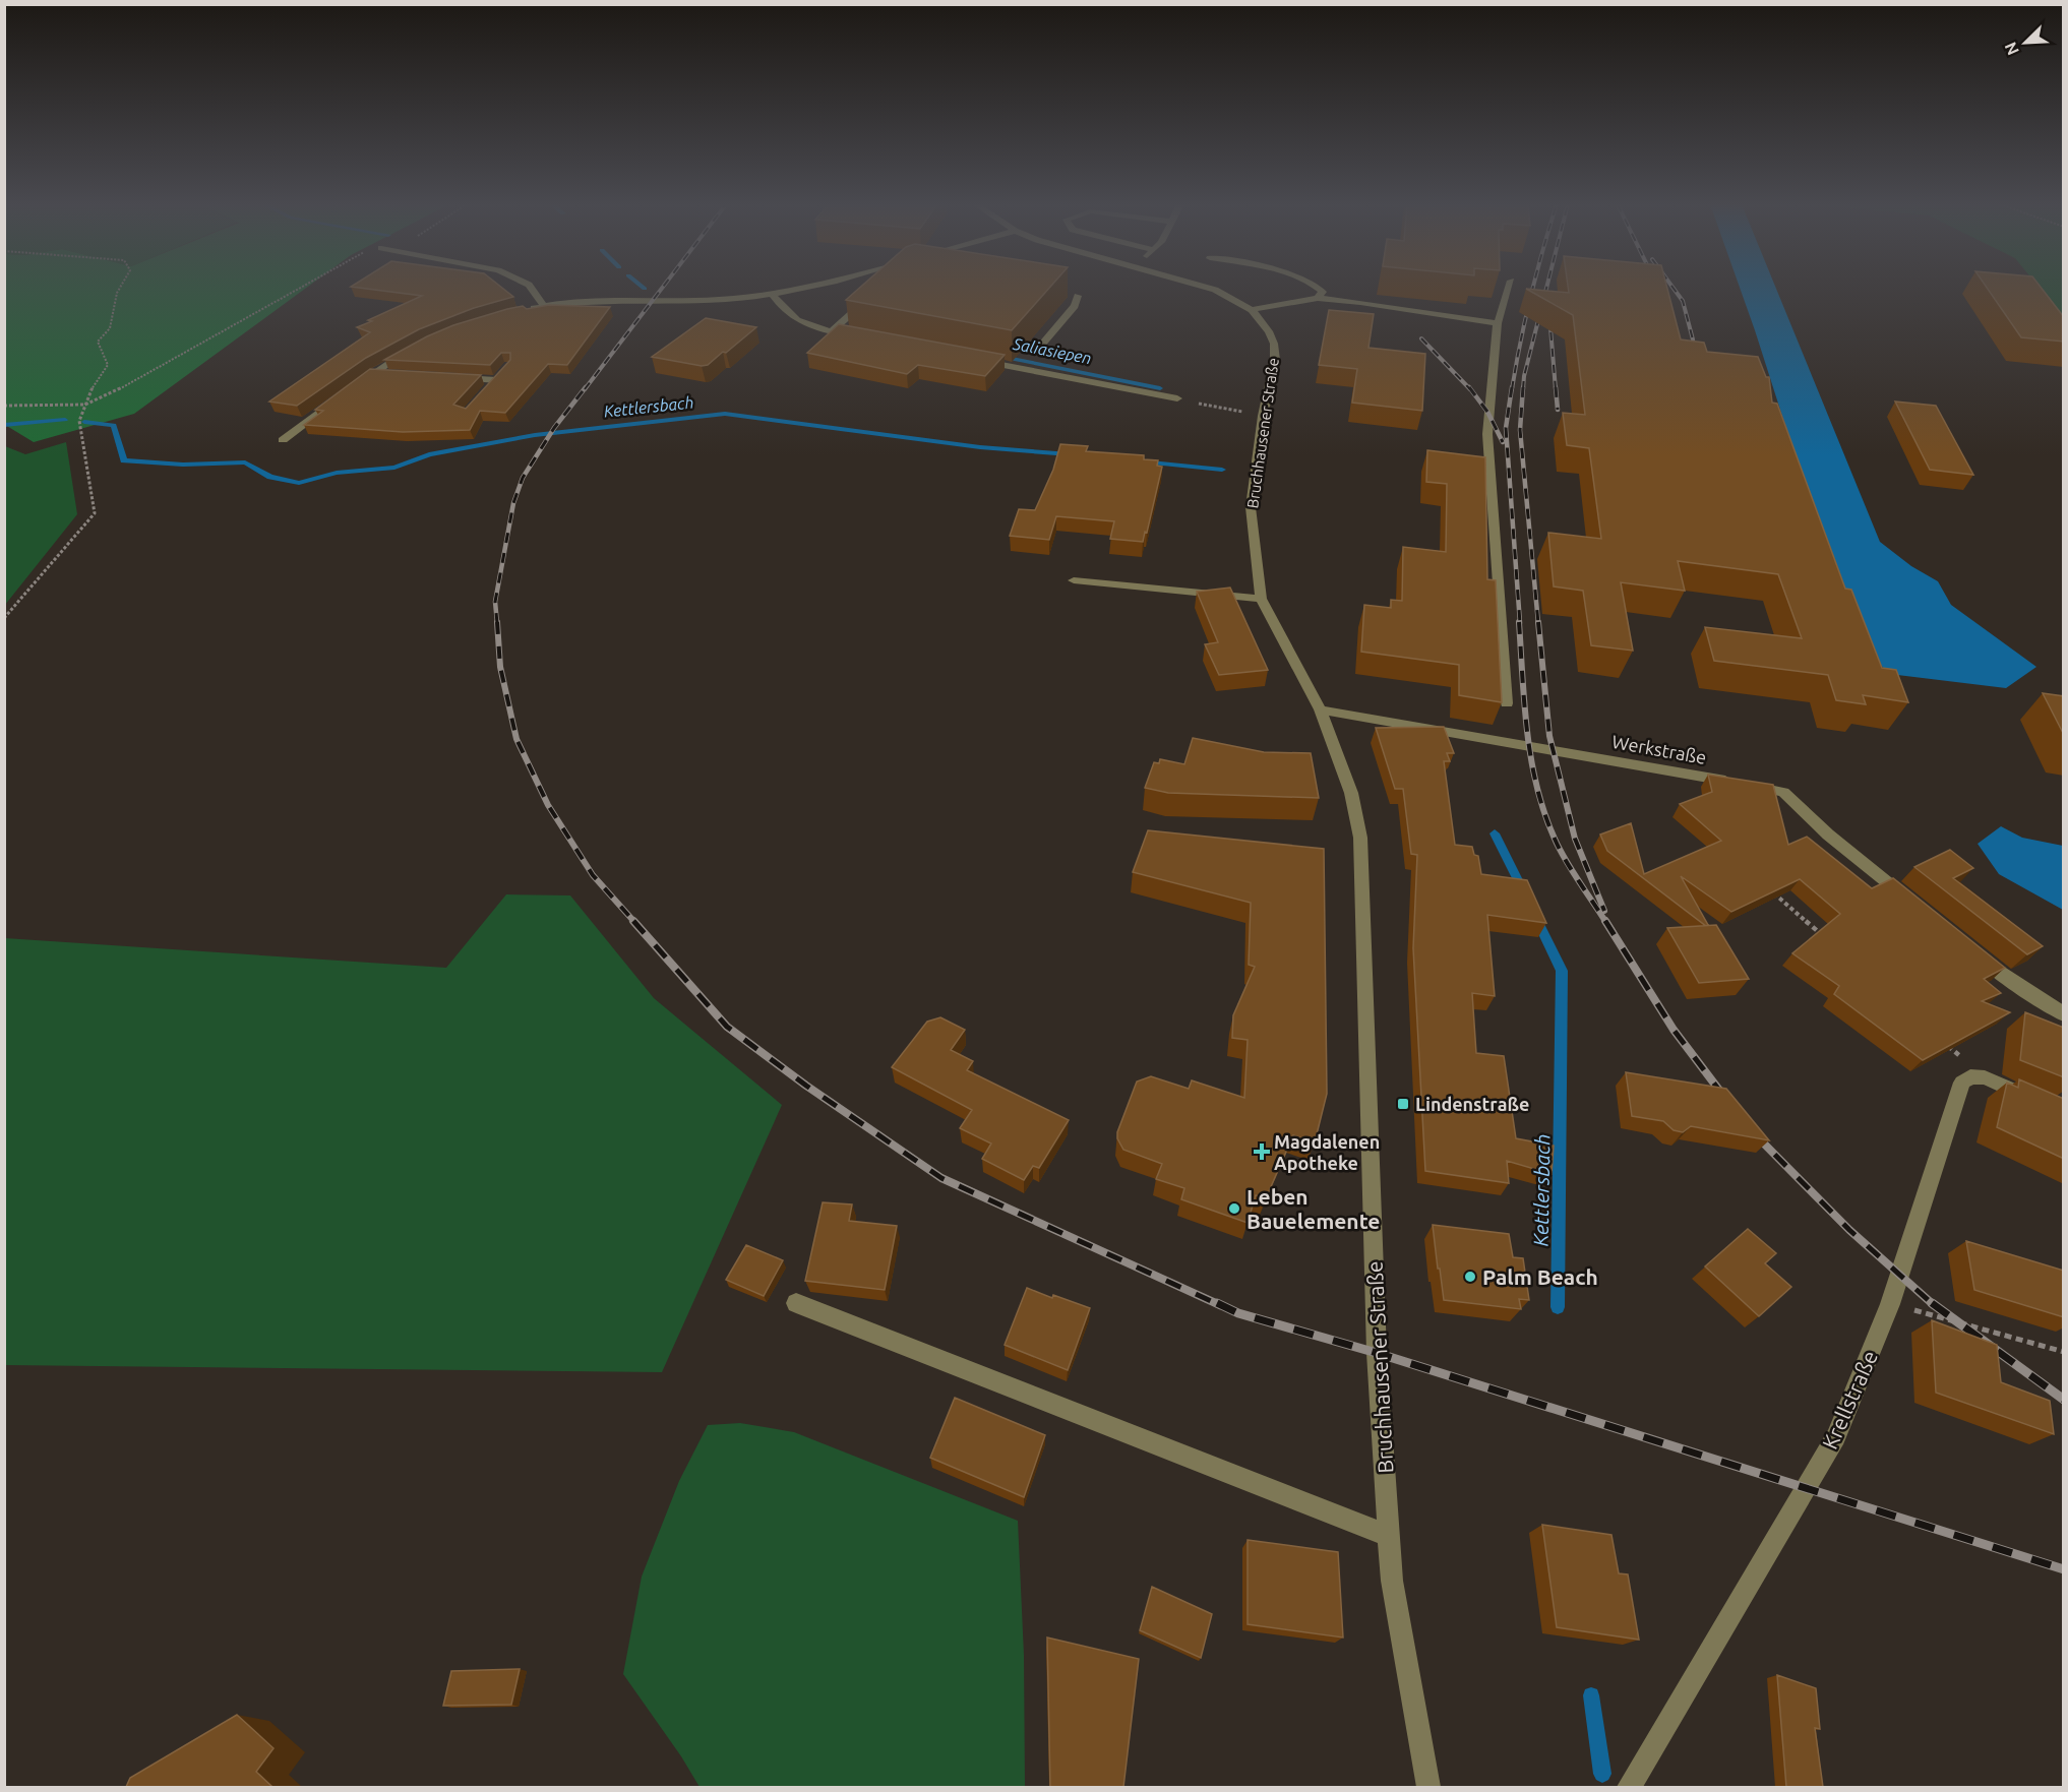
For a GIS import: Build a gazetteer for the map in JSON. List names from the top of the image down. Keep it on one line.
{"streets":{"street":["Bruchhausener Straße","Werkstraße","Krellstraße"]},"crossings":[["Bruchhausener Straße","Werkstraße"]],"water":["Saliasiepen","Kettlersbach"],"places":{"transit":["Lindenstraße"],"health":["Magdalenen Apotheke"],"other":["Leben Bauelemente","Palm Beach"]},"north":"bottom left"}
